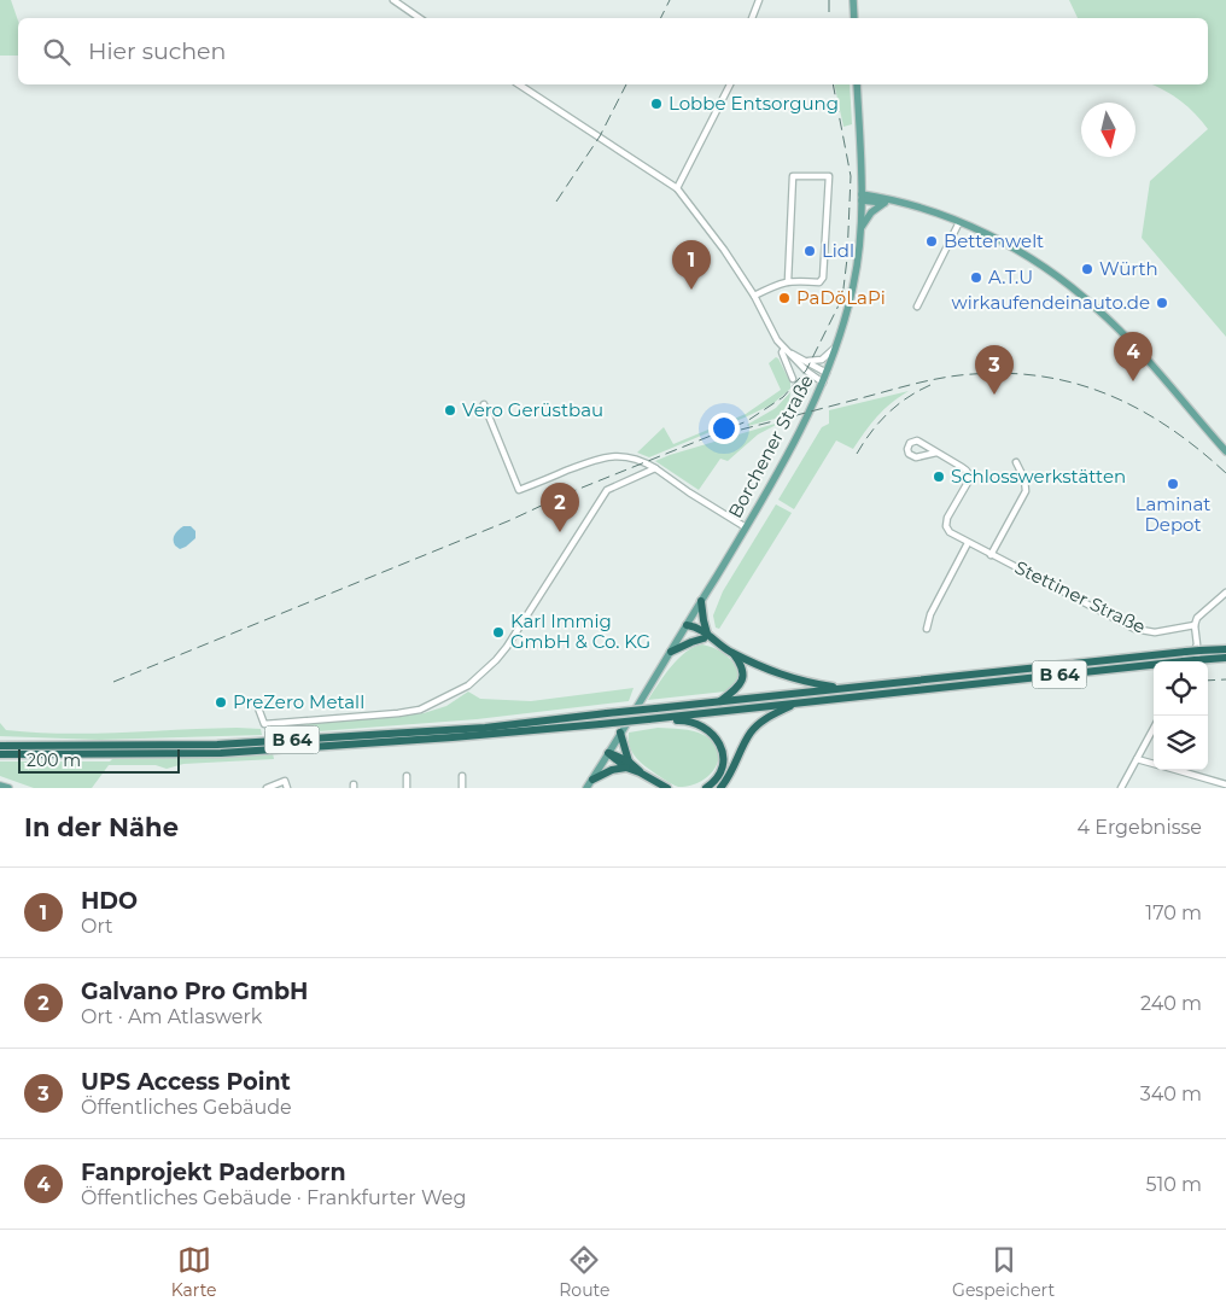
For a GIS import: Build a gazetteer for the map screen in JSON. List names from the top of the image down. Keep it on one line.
{"streets":{"highway":["B 64"],"main road":["Borchener Straße"],"street":["Stettiner Straße"]},"places":["Lobbe Entsorgung","Bettenwelt","Lidl","Würth","A.T.U","PaDöLaPi","wirkaufendeinauto.de","Vero Gerüstbau","Schlosswerkstätten","Laminat Depot","Karl Immig GmbH & Co. KG","PreZero Metall"],"scale_bar":"200 m","north":"bottom","page":{"search":"Hier suchen","pins":["1","4","3","2"],"scale":"200 m","heading":["In der Nähe","4 Ergebnisse"],"list":[{"mark":"1","name":"HDO","note":"Ort","value":"170 m"},{"mark":"2","name":"Galvano Pro GmbH","note":"Ort · Am Atlaswerk","value":"240 m"},{"mark":"3","name":"UPS Access Point","note":"Öffentliches Gebäude","value":"340 m"},{"mark":"4","name":"Fanprojekt Paderborn","note":"Öffentliches Gebäude · Frankfurter Weg","value":"510 m"}],"nav":["Karte","Route","Gespeichert"]}}
